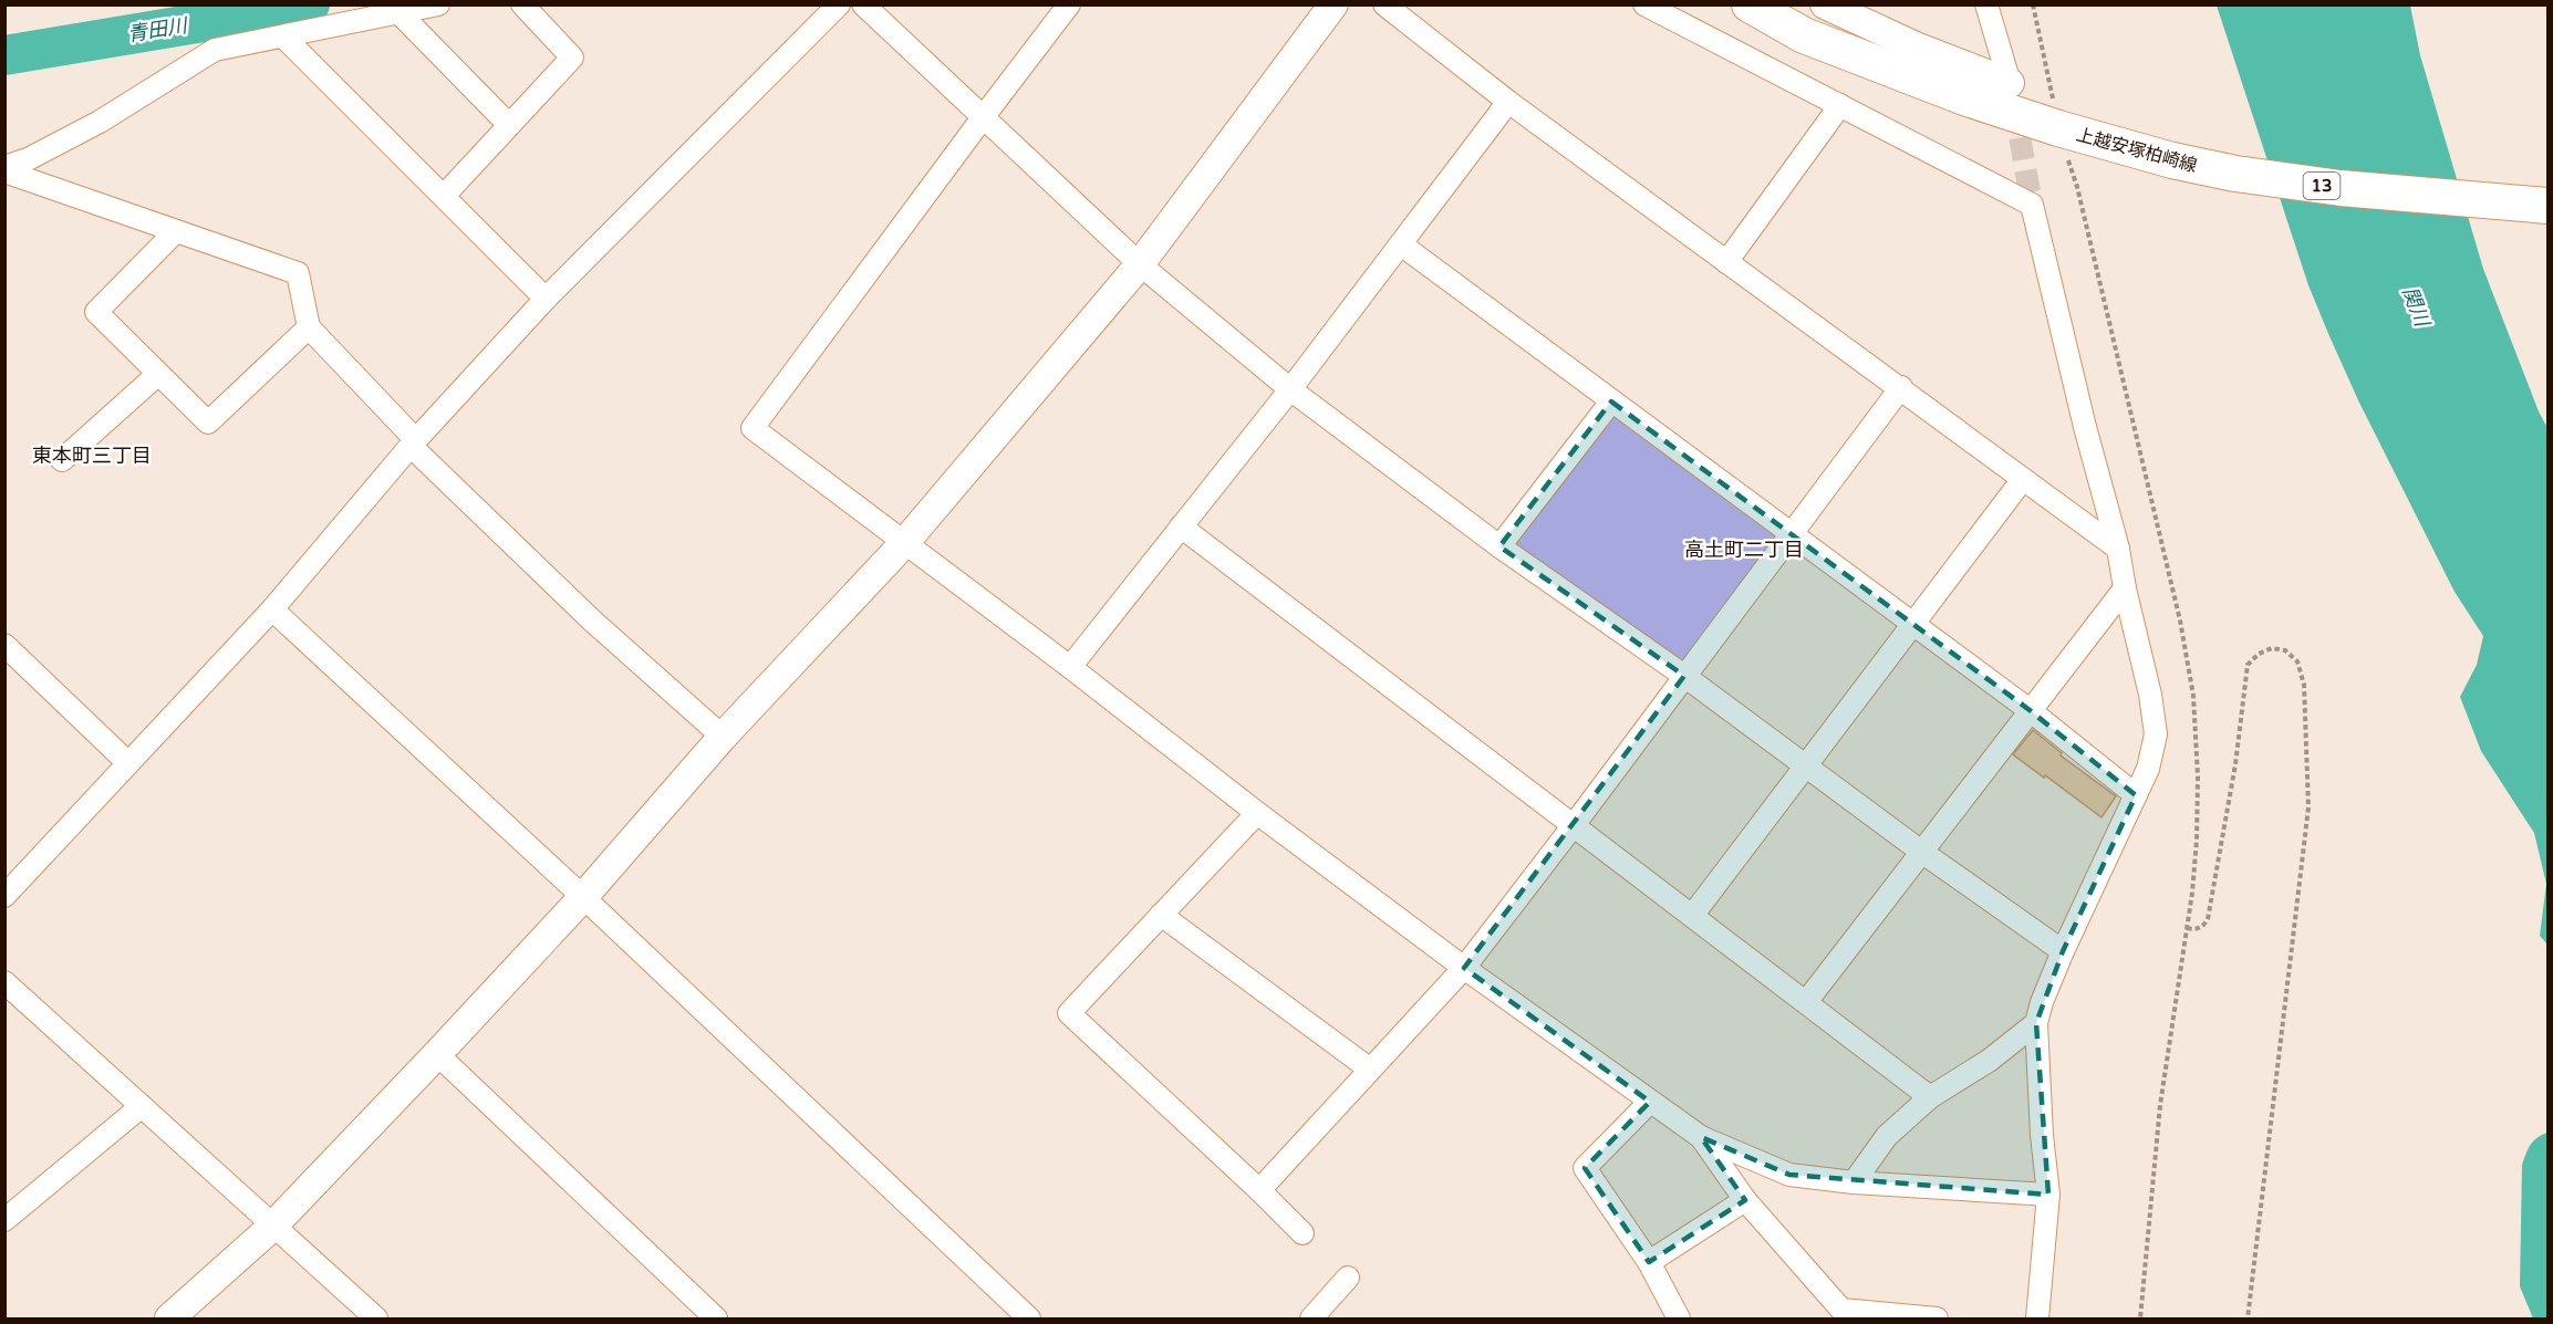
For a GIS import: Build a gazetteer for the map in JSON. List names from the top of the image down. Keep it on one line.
{"streets":{"main road":["上越安塚柏崎線","13"]},"districts":["東本町三丁目","高土町二丁目"],"water":["青田川","関川"]}
